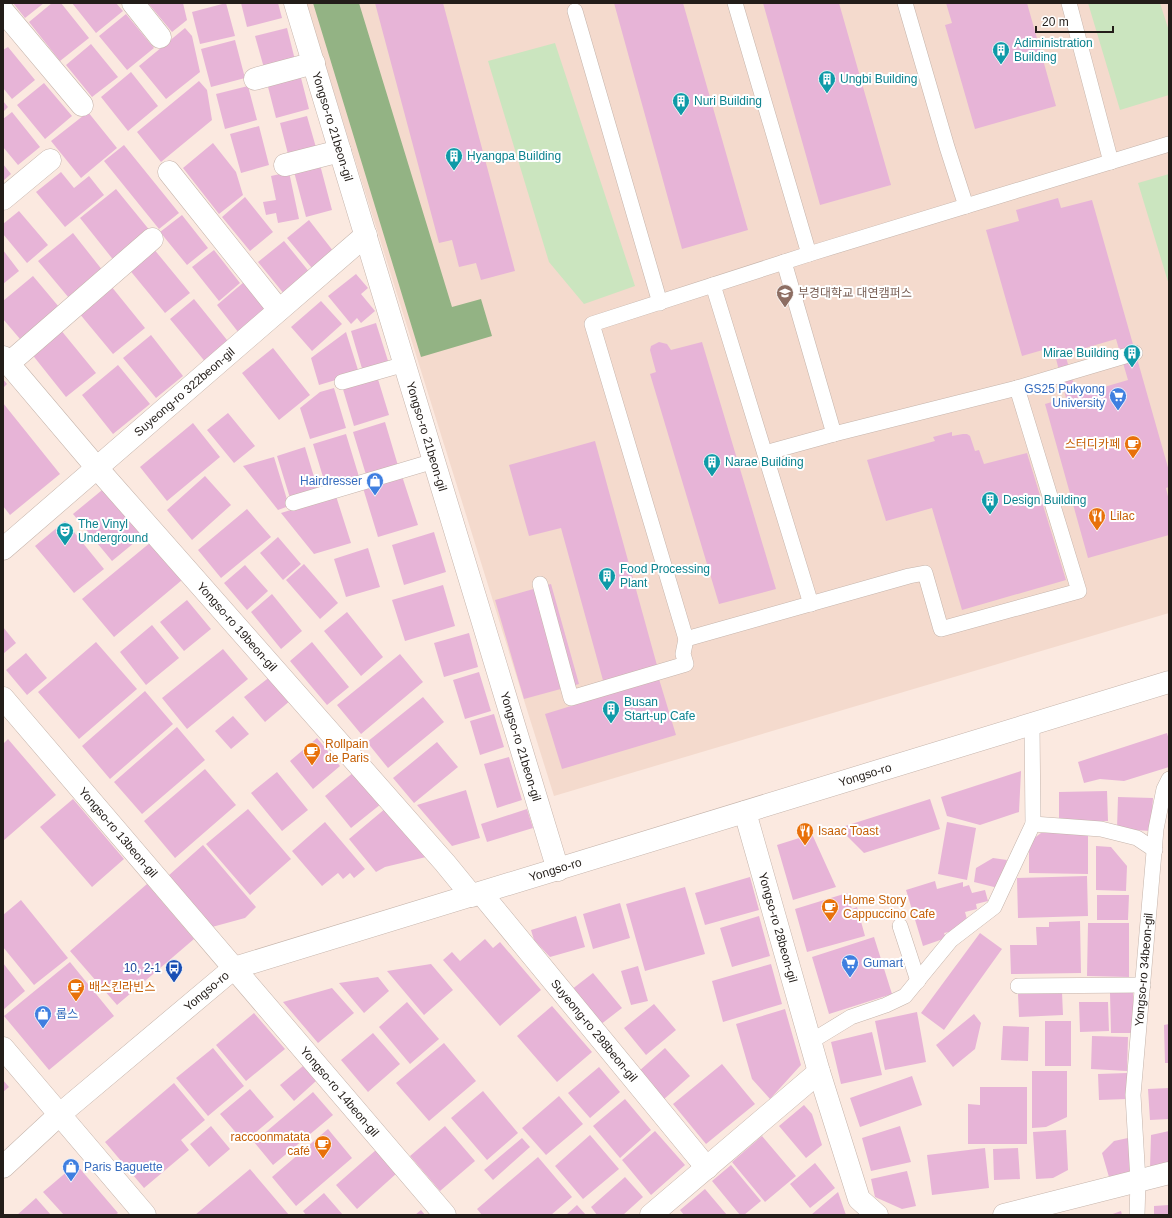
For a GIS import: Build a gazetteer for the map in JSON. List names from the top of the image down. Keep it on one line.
{"streets":{"street":["Yongso-ro 21beon-gil","Suyeong-ro 322beon-gil","Yongso-ro 19beon-gil","Yongso-ro","Yongso-ro 13beon-gil","Yongso-ro 28beon-gil","Suyeong-ro 298beon-gil","Yongso-ro 14beon-gil"],"lane":["Yongso-ro 34beon-gil"]},"crossings":[["Yongso-ro 21beon-gil","Suyeong-ro 322beon-gil"],["Yongso-ro 21beon-gil","Yongso-ro"],["Suyeong-ro 322beon-gil","Yongso-ro 19beon-gil"],["Yongso-ro 19beon-gil","Yongso-ro"],["Yongso-ro 19beon-gil","Suyeong-ro 298beon-gil"],["Yongso-ro","Yongso-ro 13beon-gil"],["Yongso-ro","Yongso-ro 28beon-gil"],["Yongso-ro","Suyeong-ro 298beon-gil"],["Yongso-ro","Yongso-ro 14beon-gil"],["Yongso-ro 13beon-gil","Yongso-ro 14beon-gil"]],"places":{"building":["Adiministration Building","Ungbi Building","Nuri Building","Hyangpa Building","Mirae Building","Narae Building","Design Building","Food Processing Plant","Busan Start-up Cafe"],"school or university":["부경대학교 대연캠퍼스"],"supermarket":["GS25 Pukyong University","Gumart"],"cafe":["스터디카페","Rollpain de Paris","Home Story Cappuccino Cafe","배스킨라빈스","raccoonmatata café"],"shop":["Hairdresser","롭스","Paris Baguette"],"restaurant":["Lilac","Isaac Toast"],"theatre":["The Vinyl Underground"],"bus stop":["10, 2-1"]},"scale_bar":"20 m"}
